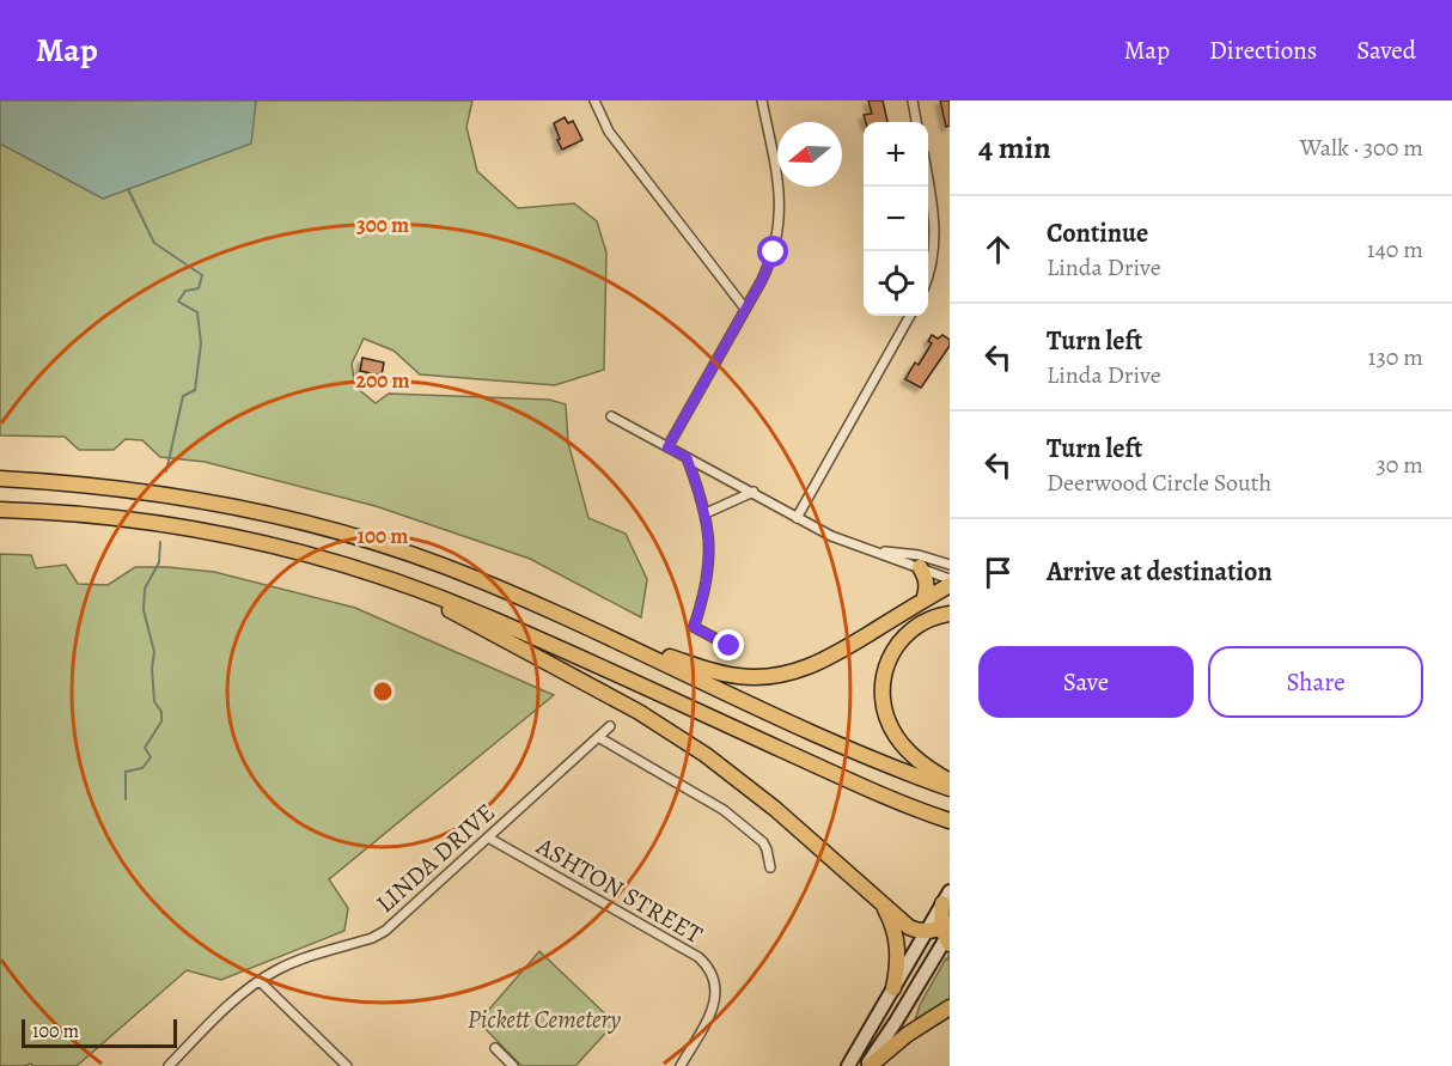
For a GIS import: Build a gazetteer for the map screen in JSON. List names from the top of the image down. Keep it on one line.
{"streets":{"street":["LINDA DRIVE","ASHTON STREET"]},"crossings":[["LINDA DRIVE","ASHTON STREET"]],"parks":["Pickett Cemetery"],"scale_bar":"100 m","north":"left","page":{"header":"Map","nav":["Map","Directions","Saved"],"heading":["4 min","Walk · 300 m"],"map_buttons":["+","−"],"list":[["Continue","Linda Drive","140 m"],["Turn left","Linda Drive","130 m"],["Turn left","Deerwood Circle South","30 m"],"Arrive at destination"],"buttons":["Save","Share"],"scale":"100 m"},"rings":["300 m","200 m","100 m"]}
